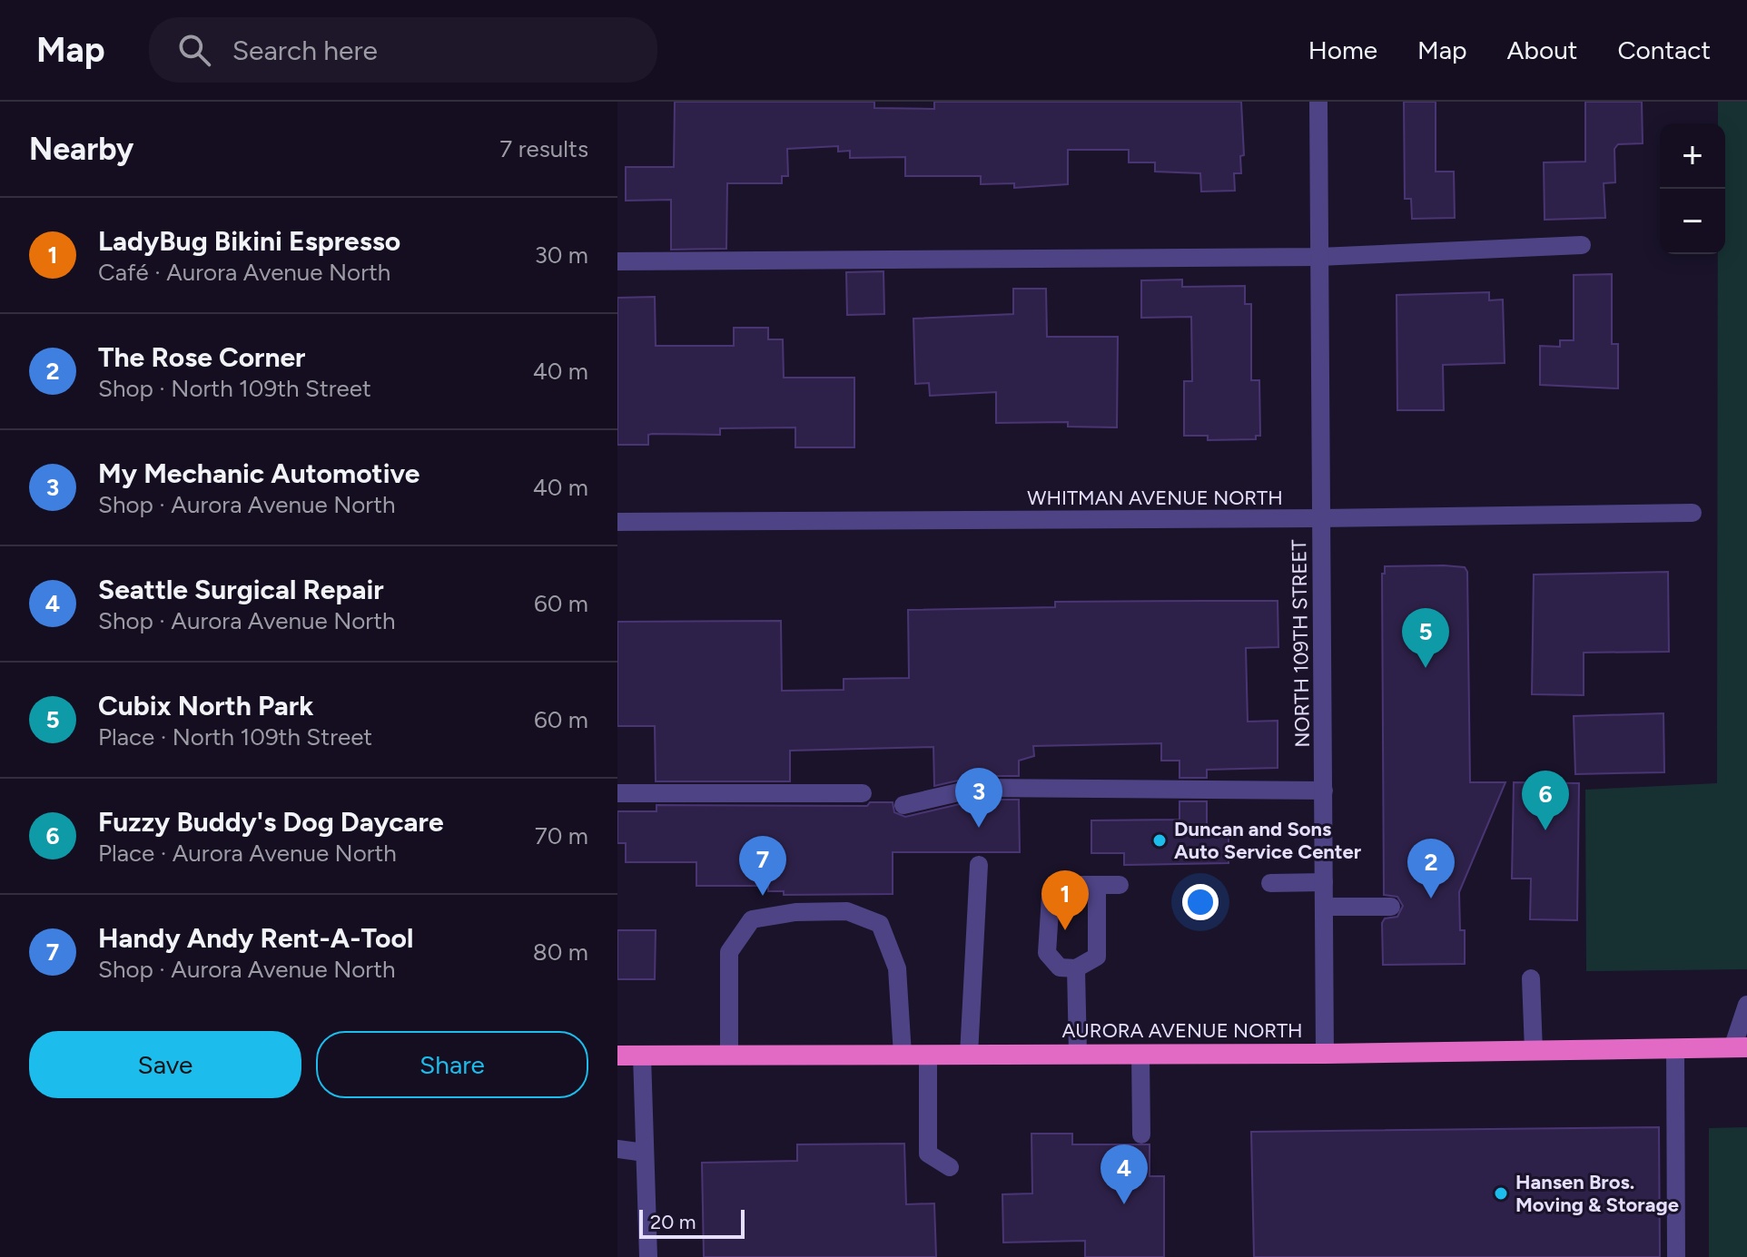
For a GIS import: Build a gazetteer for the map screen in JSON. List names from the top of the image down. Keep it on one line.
{"streets":{"highway":["AURORA AVENUE NORTH"],"street":["WHITMAN AVENUE NORTH","NORTH 109TH STREET"]},"crossings":[["WHITMAN AVENUE NORTH","NORTH 109TH STREET"],["NORTH 109TH STREET","AURORA AVENUE NORTH"]],"places":["Duncan and Sons Auto Service Center","Hansen Bros. Moving & Storage"],"scale_bar":"20 m","page":{"header":"Map","search":"Search here","nav":["Home","Map","About","Contact"],"heading":["Nearby","7 results"],"map_buttons":["+","−"],"list":[{"mark":"1","name":"LadyBug Bikini Espresso","note":"Café · Aurora Avenue North","value":"30 m"},{"mark":"2","name":"The Rose Corner","note":"Shop · North 109th Street","value":"40 m"},{"mark":"3","name":"My Mechanic Automotive","note":"Shop · Aurora Avenue North","value":"40 m"},{"mark":"4","name":"Seattle Surgical Repair","note":"Shop · Aurora Avenue North","value":"60 m"},{"mark":"5","name":"Cubix North Park","note":"Place · North 109th Street","value":"60 m"},{"mark":"6","name":"Fuzzy Buddy's Dog Daycare","note":"Place · Aurora Avenue North","value":"70 m"},{"mark":"7","name":"Handy Andy Rent-A-Tool","note":"Shop · Aurora Avenue North","value":"80 m"}],"pins":["5","3","6","7","2","1","4"],"buttons":["Save","Share"],"scale":"20 m"}}
